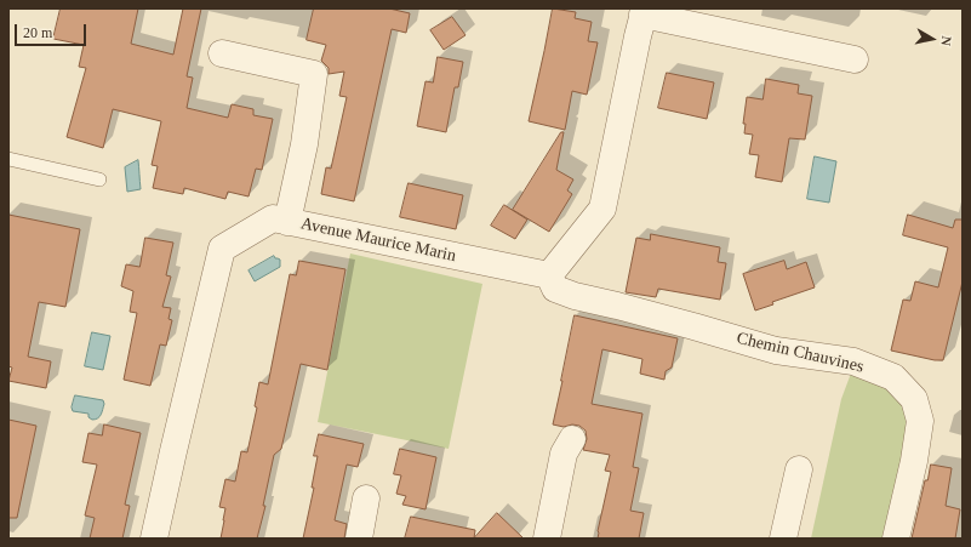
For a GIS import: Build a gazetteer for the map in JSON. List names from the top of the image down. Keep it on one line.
{"streets":{"street":["Avenue Maurice Marin","Chemin Chauvines"]},"crossings":[["Avenue Maurice Marin","Chemin Chauvines"]],"scale_bar":"20 m","north":"right"}
